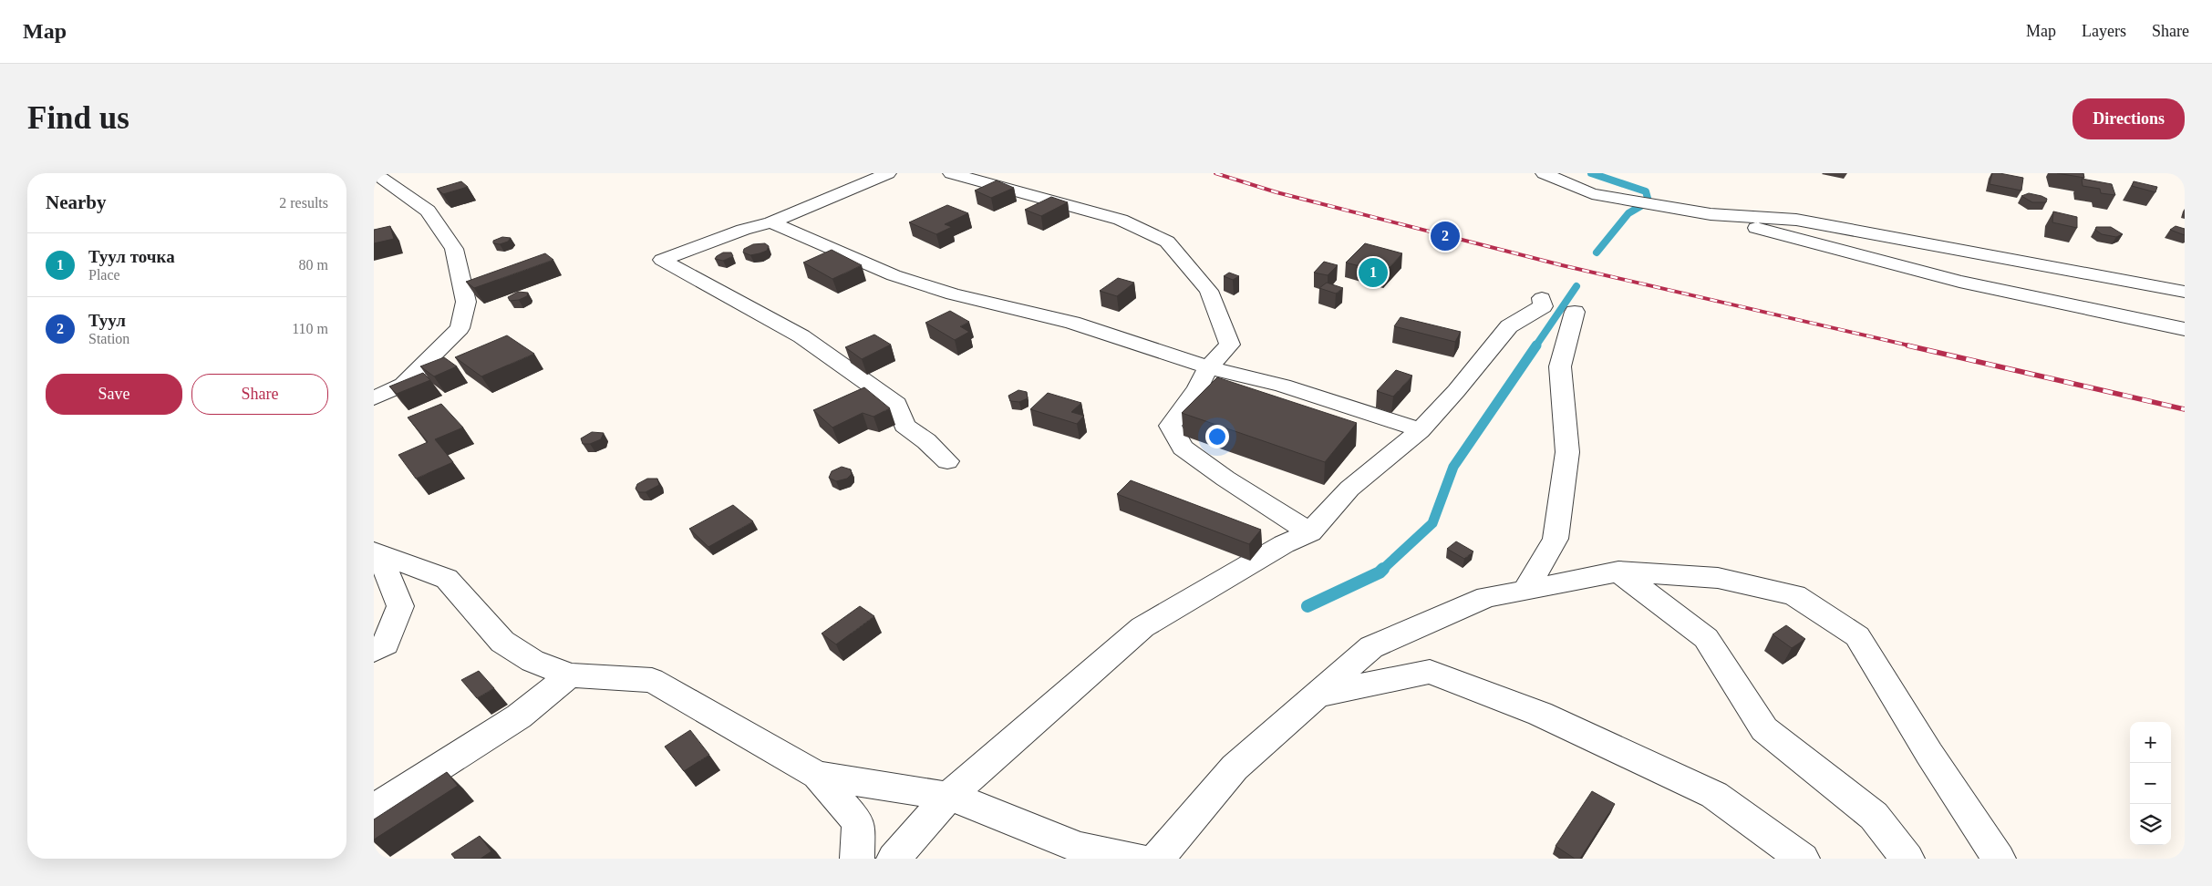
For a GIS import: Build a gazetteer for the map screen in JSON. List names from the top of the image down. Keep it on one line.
{"page":{"header":"Map","nav":["Map","Layers","Share"],"buttons":["Directions",["Save","Share"]],"title":"Find us","heading":["Nearby","2 results"],"pins":["2","1"],"list":[{"mark":"1","name":"Туул точка","note":"Place","value":"80 m"},{"mark":"2","name":"Туул","note":"Station","value":"110 m"}],"map_buttons":["+","−"]}}
